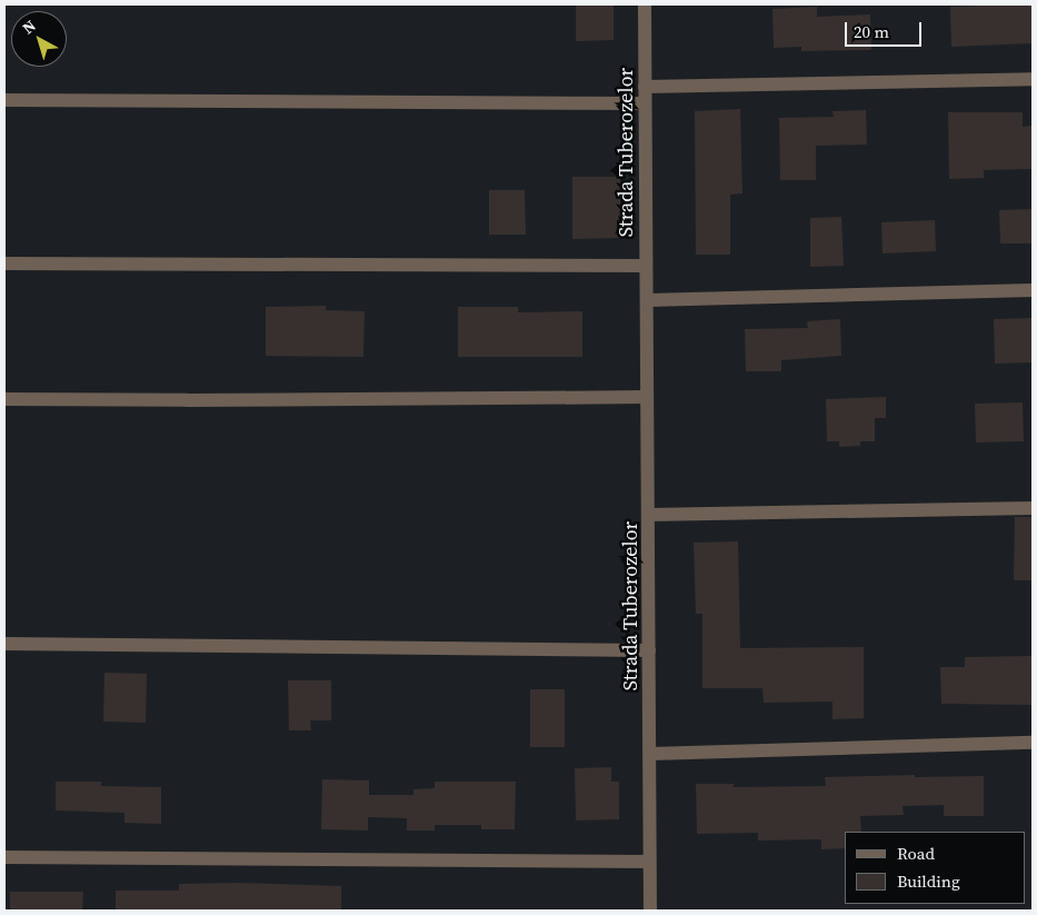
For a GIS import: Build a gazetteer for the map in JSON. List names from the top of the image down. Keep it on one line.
{"streets":{"street":["Strada Tuberozelor"]},"legend":["Road","Building"],"scale_bar":"20 m","north":"top left"}
